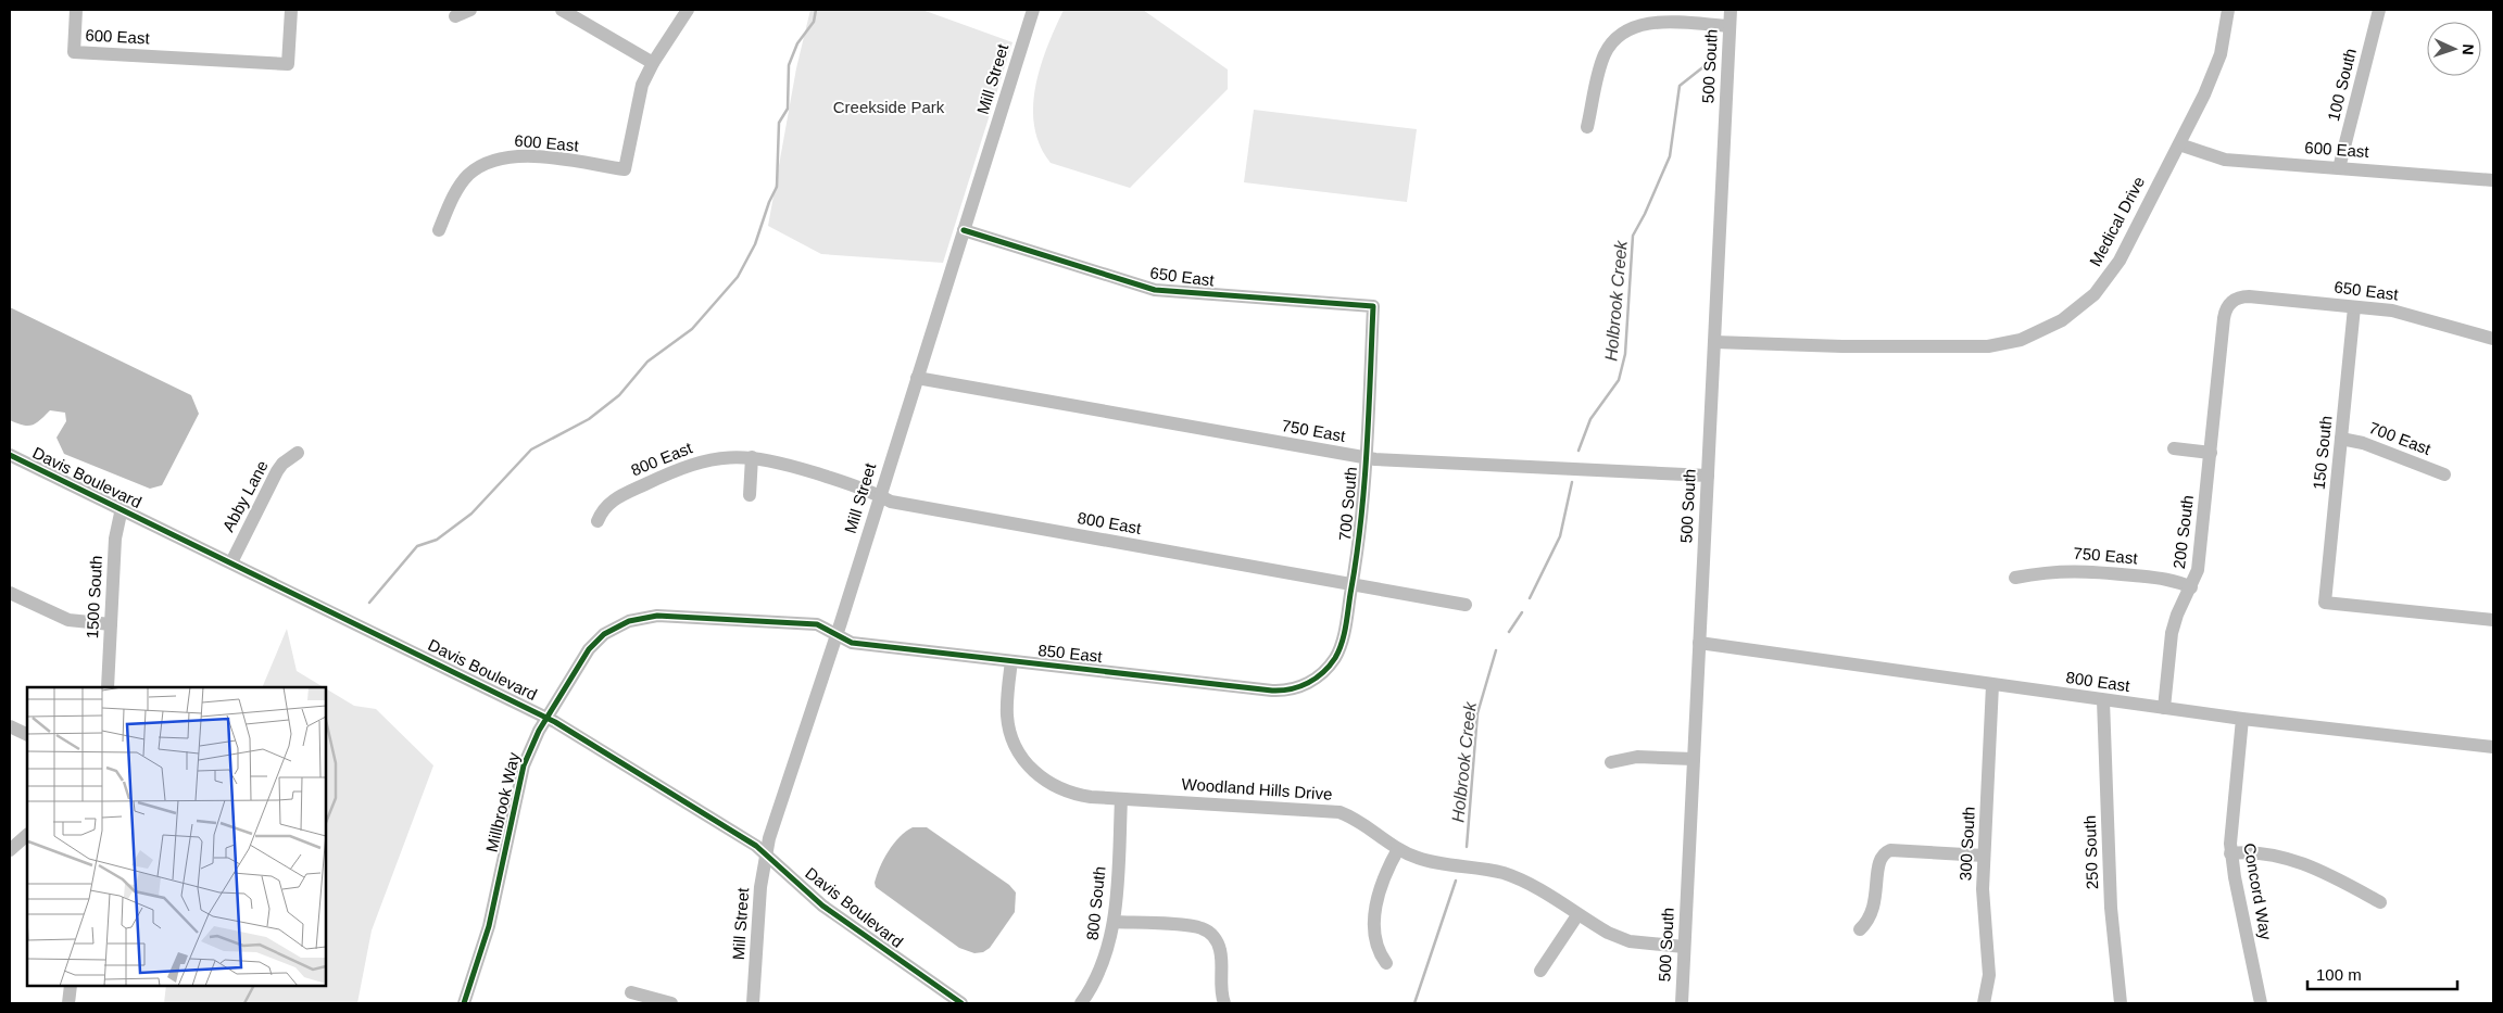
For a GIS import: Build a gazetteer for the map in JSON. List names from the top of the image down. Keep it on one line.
{"streets":{"street":["600 East","500 South","Mill Street","100 South","Medical Drive","650 East","750 East","700 East","150 South","800 East","Davis Boulevard","Abby Lane","700 South","200 South","1500 South","850 East","Woodland Hills Drive","Millbrook Way","300 South","250 South","Concord Way","800 South"]},"crossings":[["600 East","100 South"],["600 East","Medical Drive"],["500 South","Medical Drive"],["500 South","750 East"],["500 South","800 East"],["500 South","Woodland Hills Drive"],["Mill Street","650 East"],["Mill Street","750 East"],["Mill Street","800 East"],["Mill Street","Davis Boulevard"],["Mill Street","850 East"],["Mill Street","Millbrook Way"],["650 East","150 South"],["650 East","700 South"],["650 East","200 South"],["750 East","700 South"],["750 East","200 South"],["700 East","150 South"],["800 East","700 South"],["800 East","200 South"],["800 East","300 South"],["800 East","250 South"],["800 East","Concord Way"],["Davis Boulevard","Abby Lane"],["Davis Boulevard","1500 South"],["Davis Boulevard","Millbrook Way"],["700 South","850 East"],["850 East","Woodland Hills Drive"],["850 East","Millbrook Way"],["Woodland Hills Drive","800 South"]],"water":["Holbrook Creek"],"parks":["Creekside Park"],"scale_bar":"100 m","north":"right"}
